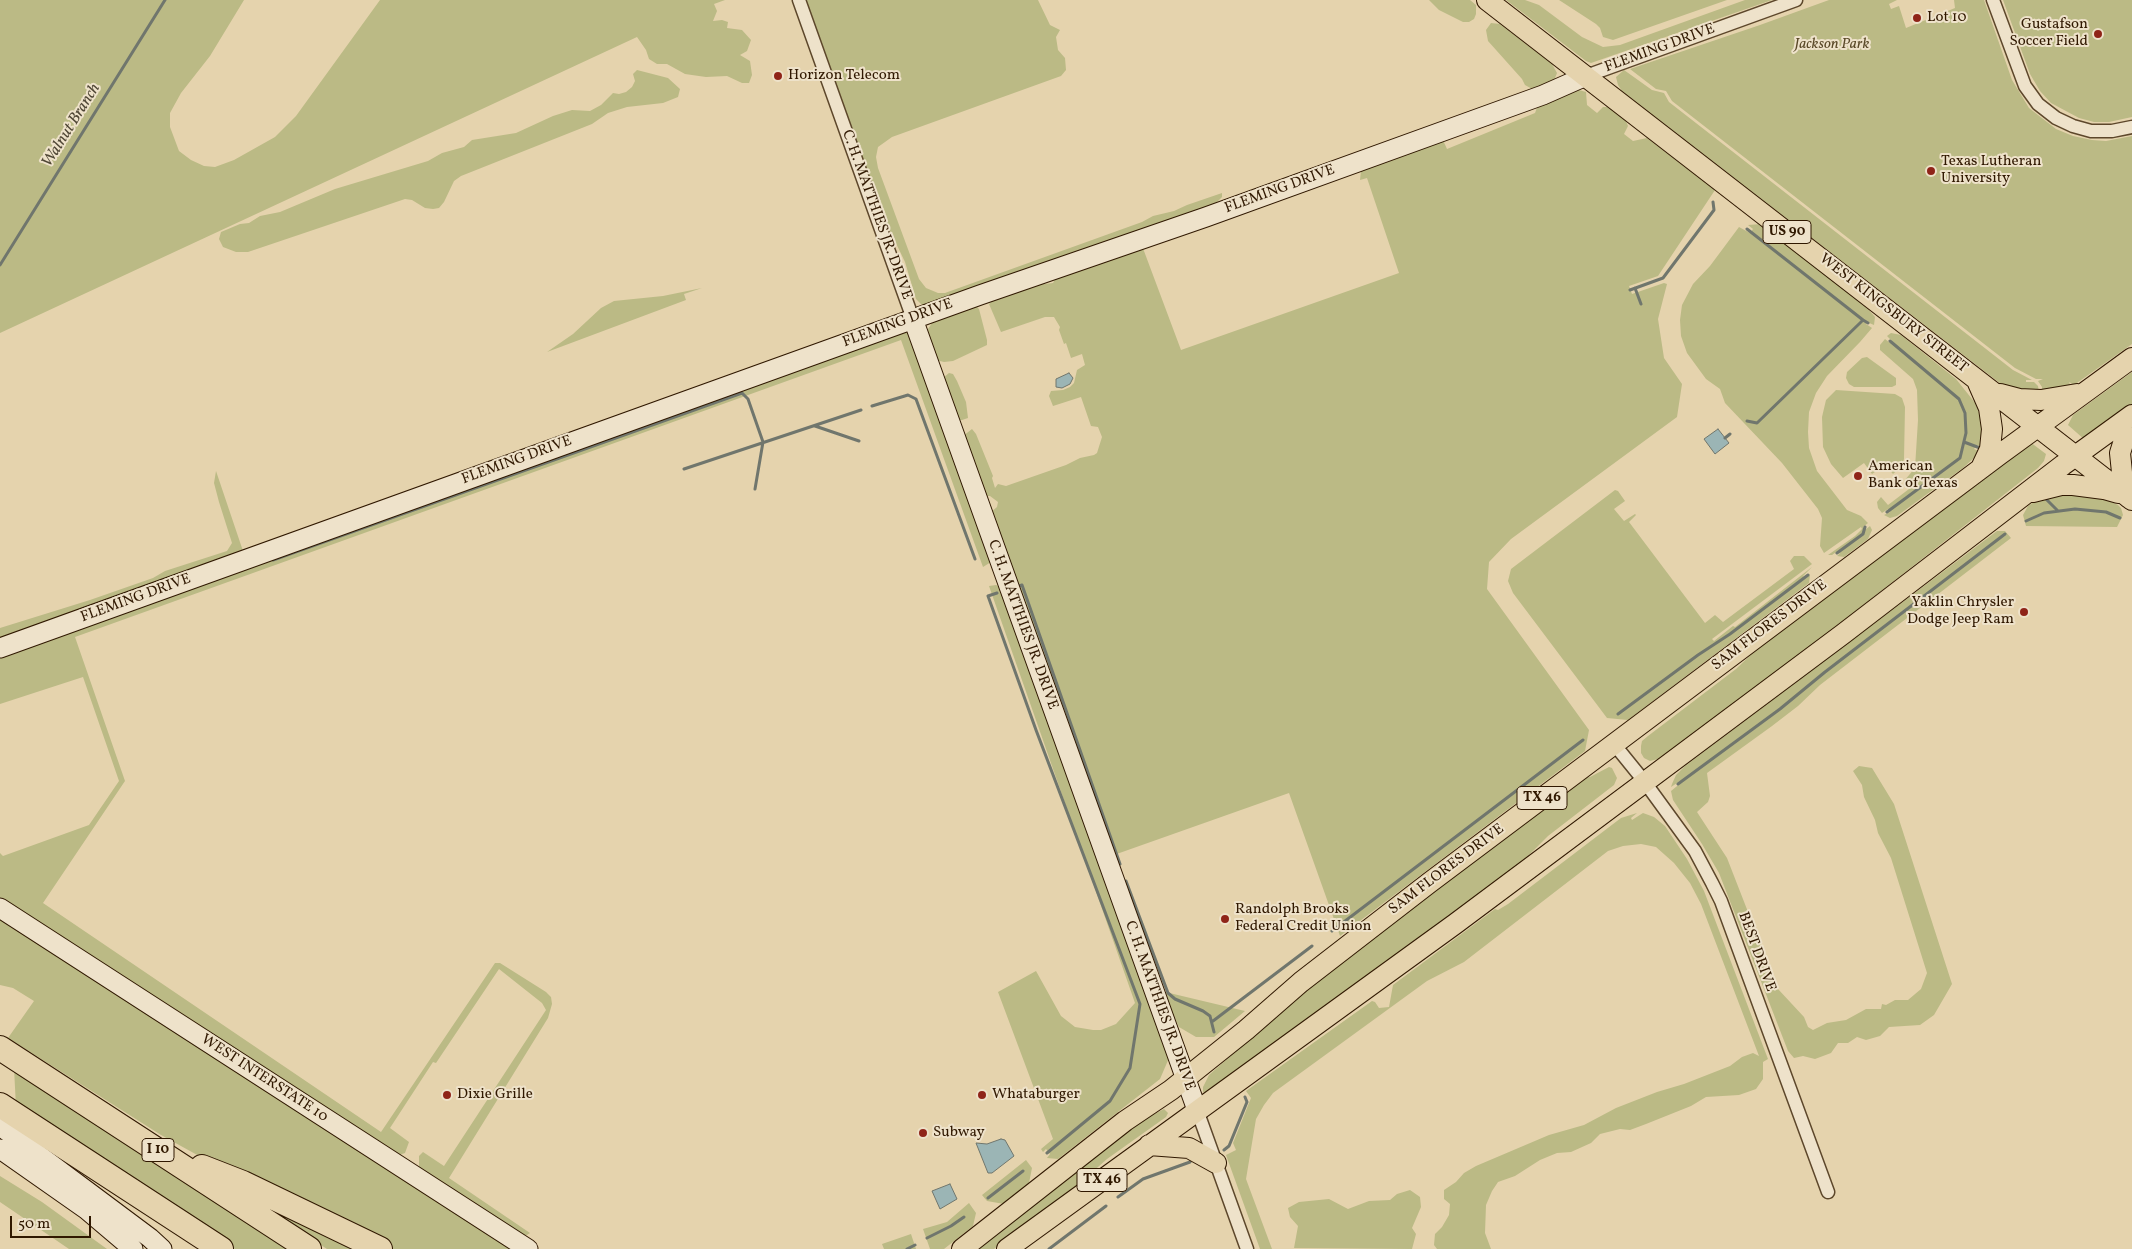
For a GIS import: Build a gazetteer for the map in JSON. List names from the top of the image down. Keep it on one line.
{"streets":{"highway":["I 10"],"main road":["US 90","WEST KINGSBURY STREET","SAM FLORES DRIVE","TX 46"],"street":["FLEMING DRIVE","C. H. MATTHIES JR. DRIVE","BEST DRIVE","WEST INTERSTATE 10"]},"crossings":[["FLEMING DRIVE","C. H. MATTHIES JR. DRIVE"],["FLEMING DRIVE","WEST KINGSBURY STREET"],["C. H. MATTHIES JR. DRIVE","SAM FLORES DRIVE"],["C. H. MATTHIES JR. DRIVE","TX 46"],["WEST KINGSBURY STREET","SAM FLORES DRIVE"],["WEST KINGSBURY STREET","TX 46"],["SAM FLORES DRIVE","BEST DRIVE"],["TX 46","BEST DRIVE"]],"water":["Walnut Branch"],"parks":["Jackson Park"],"places":["Lot 10","Gustafson Soccer Field","Horizon Telecom","Texas Lutheran University","American Bank of Texas","Yaklin Chrysler Dodge Jeep Ram","Randolph Brooks Federal Credit Union","Dixie Grille","Whataburger","Subway"],"scale_bar":"50 m"}
